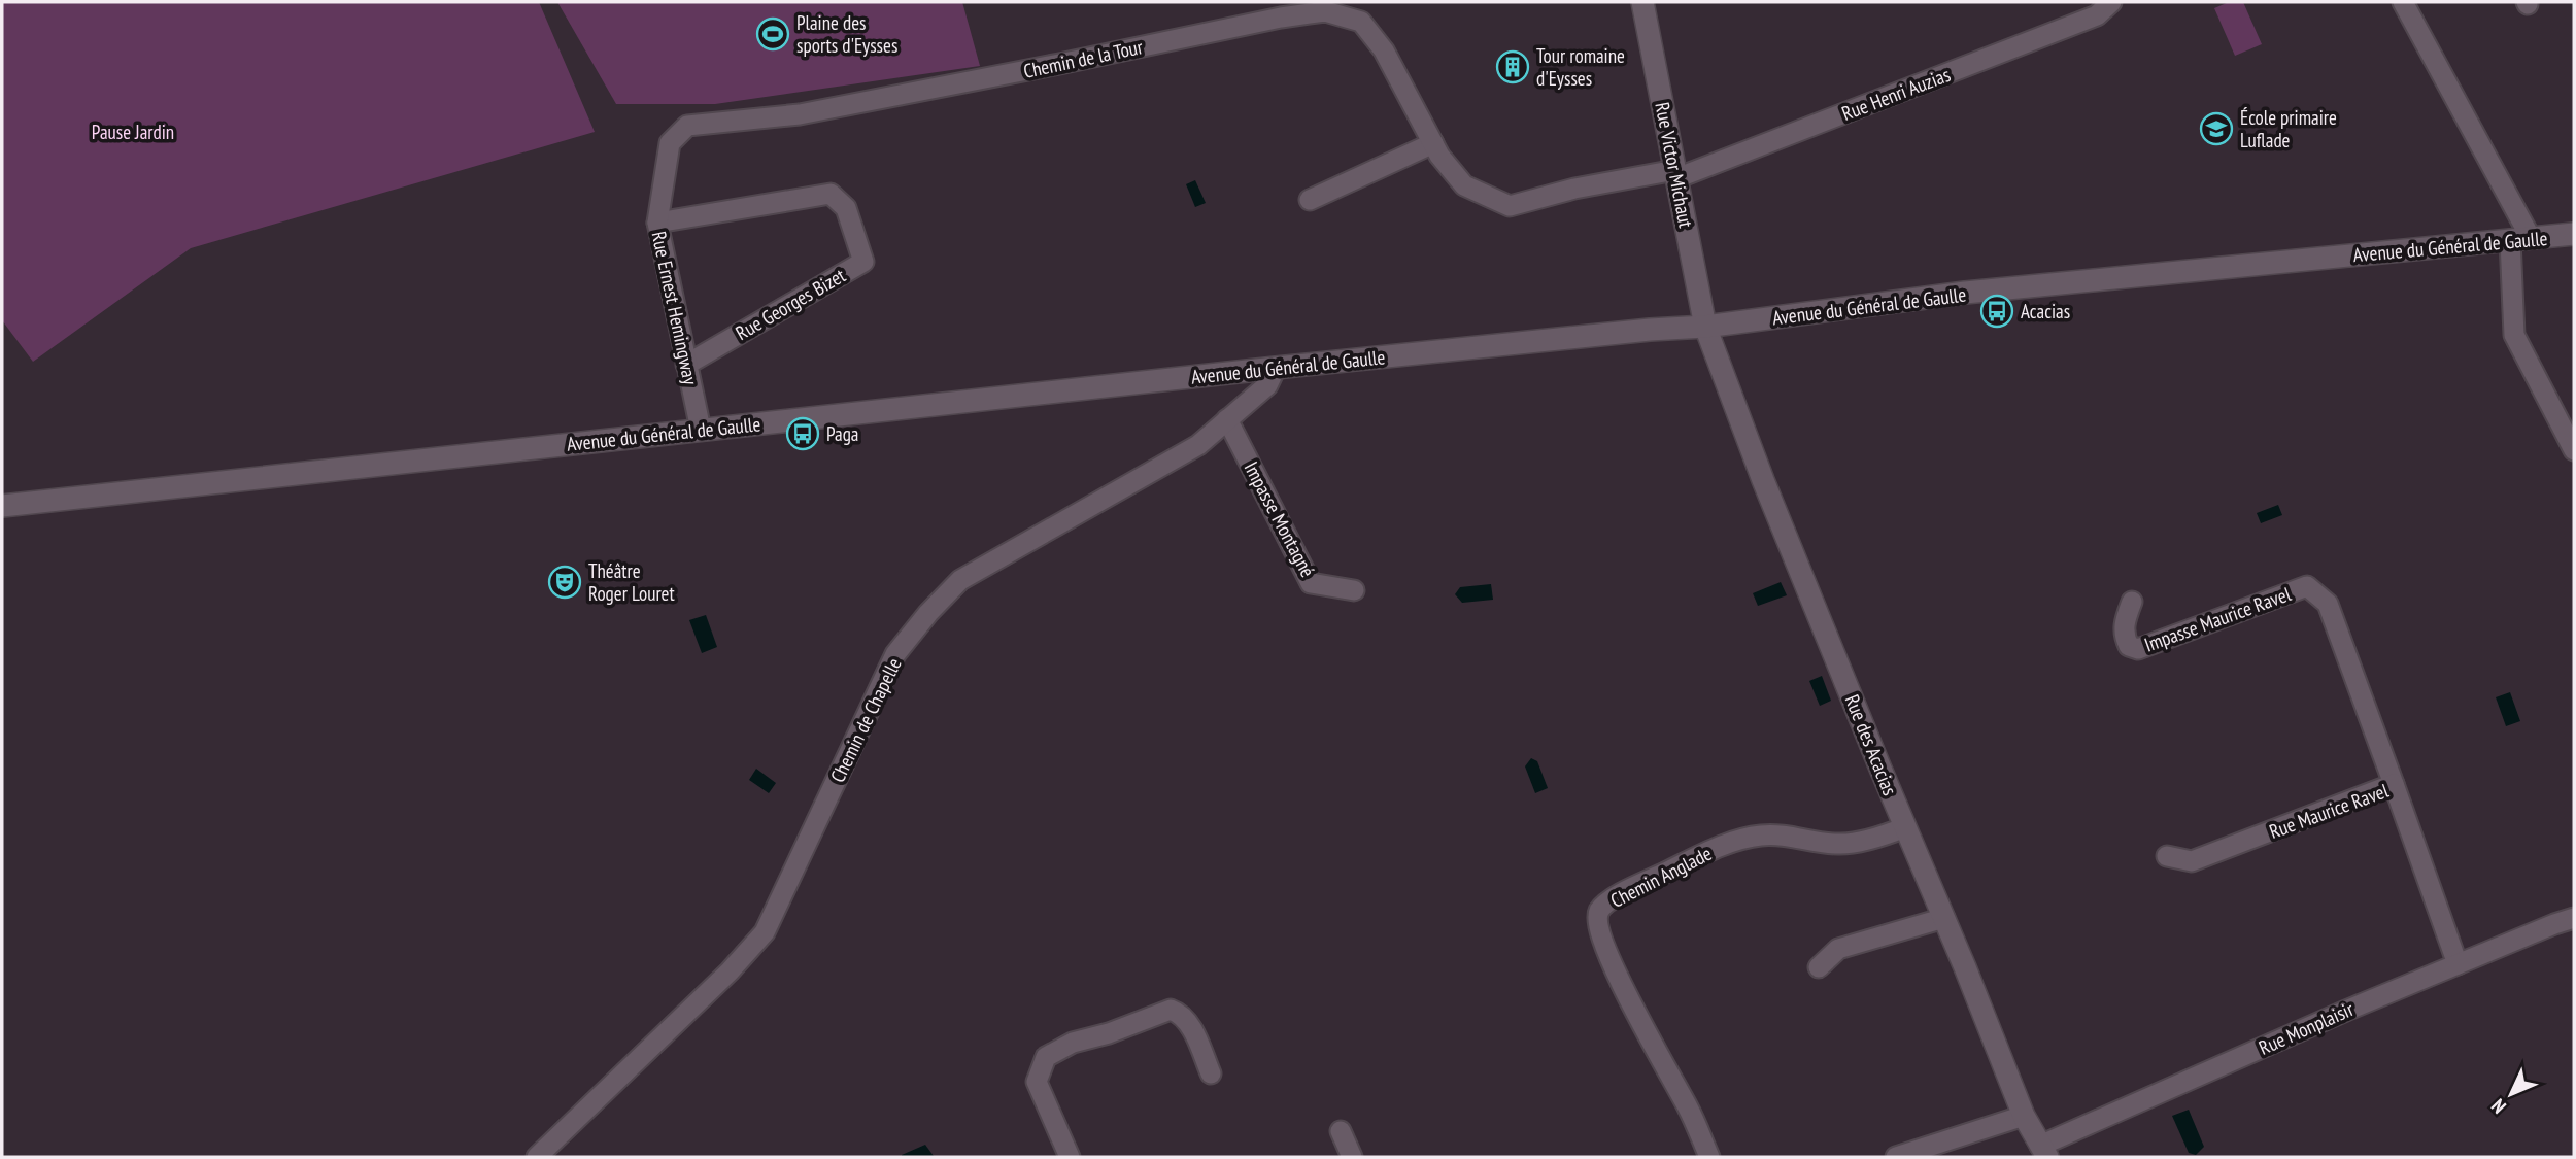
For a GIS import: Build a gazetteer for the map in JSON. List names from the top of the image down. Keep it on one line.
{"streets":{"main road":["Rue Victor Michaut","Avenue du Général de Gaulle","Rue des Acacias"],"street":["Chemin de la Tour","Rue Henri Auzias","Rue Georges Bizet","Rue Ernest Hemingway","Impasse Montagné","Impasse Maurice Ravel","Chemin de Chapelle","Rue Maurice Ravel","Chemin Anglade","Rue Monplaisir"]},"crossings":[["Chemin de la Tour","Rue Henri Auzias"],["Chemin de la Tour","Rue Victor Michaut"],["Chemin de la Tour","Rue Ernest Hemingway"],["Rue Henri Auzias","Rue Victor Michaut"],["Rue Victor Michaut","Avenue du Général de Gaulle"],["Rue Victor Michaut","Rue des Acacias"],["Avenue du Général de Gaulle","Rue Ernest Hemingway"],["Avenue du Général de Gaulle","Chemin de Chapelle"],["Avenue du Général de Gaulle","Rue des Acacias"],["Rue Georges Bizet","Rue Ernest Hemingway"],["Impasse Montagné","Chemin de Chapelle"],["Impasse Maurice Ravel","Rue Maurice Ravel"],["Rue des Acacias","Chemin Anglade"],["Rue des Acacias","Rue Monplaisir"],["Rue Maurice Ravel","Rue Monplaisir"]],"parks":["Pause Jardin"],"places":{"sports":["Plaine des sports d'Eysses"],"building":["Tour romaine d'Eysses"],"school or university":["École primaire Luflade"],"bus stop":["Acacias","Paga"],"theatre":["Théâtre Roger Louret"]},"north":"bottom left"}
